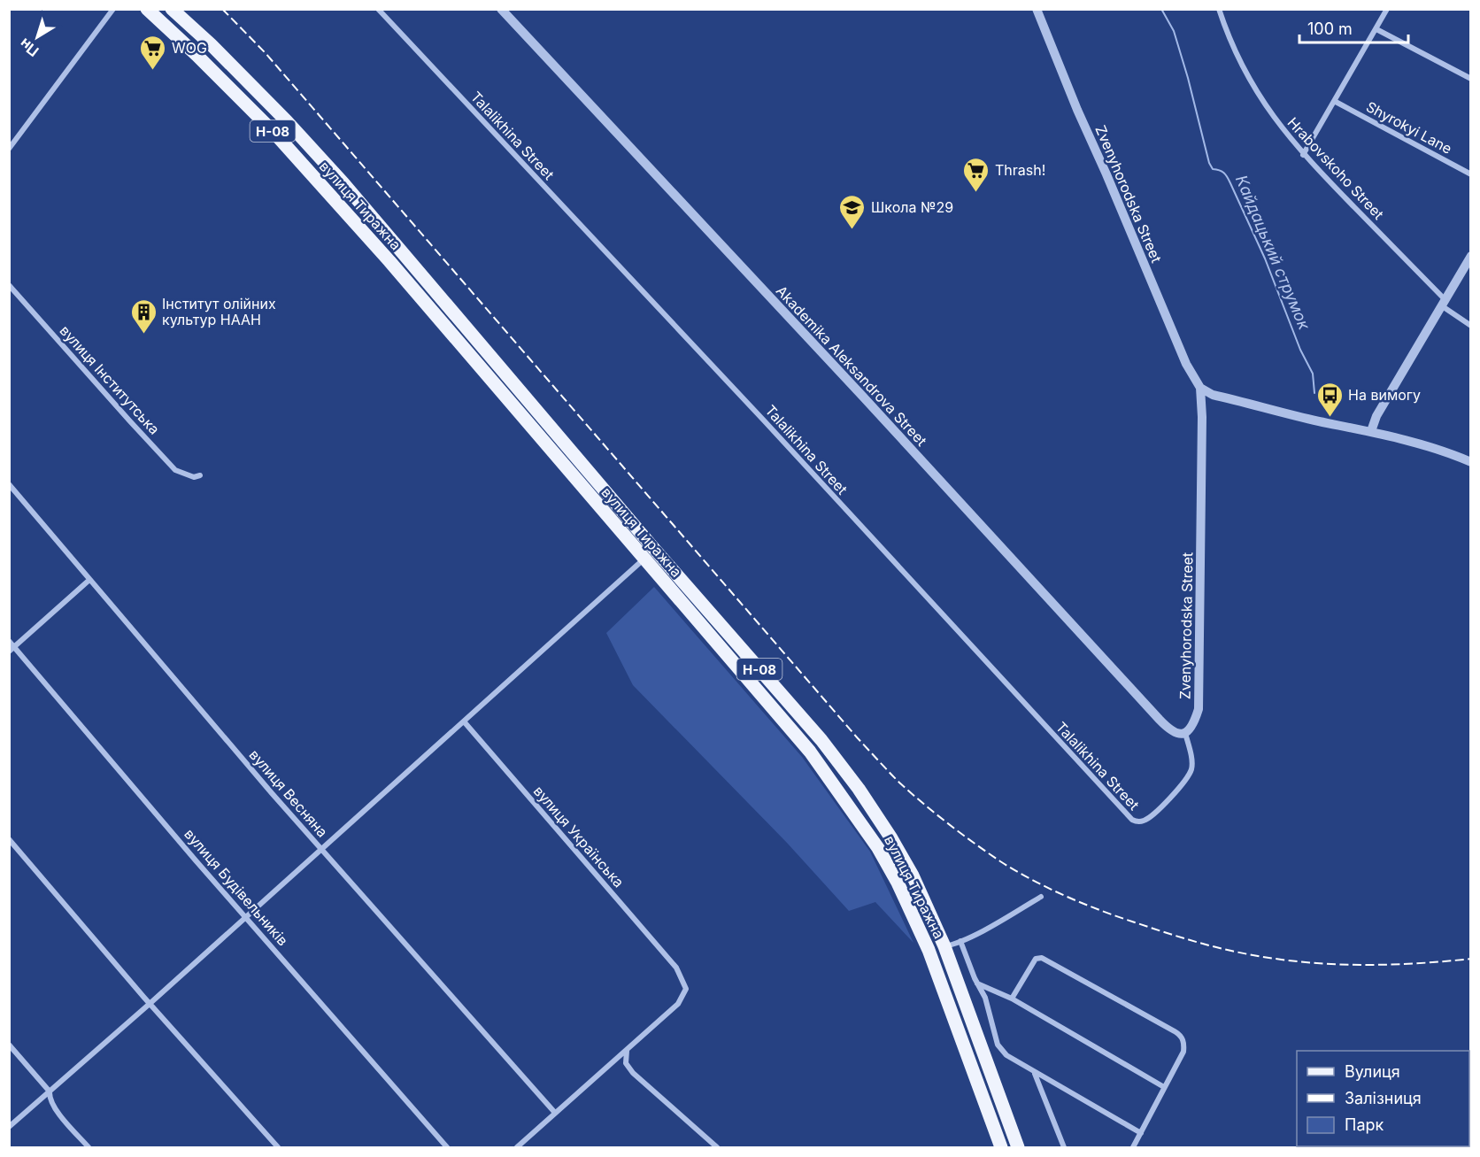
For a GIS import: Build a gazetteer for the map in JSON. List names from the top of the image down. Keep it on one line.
{"streets":{"main road":["Н-08","вулиця Тиражна"],"street":["Shyrokyi Lane","Talalikhina Street","Hrabovskoho Street","Zvenyhorodska Street","Akademika Aleksandrova Street","вулиця Інститутська","вулиця Весняна","вулиця Українська","вулиця Будівельників"]},"crossings":[["Talalikhina Street","Zvenyhorodska Street"],["Talalikhina Street","Akademika Aleksandrova Street"],["Zvenyhorodska Street","Akademika Aleksandrova Street"]],"water":["Кайдацький струмок"],"places":{"supermarket":["WOG","Thrash!"],"school or university":["Школа №29"],"building":["Інститут олійних культур НААН"],"bus stop":["На вимогу"]},"legend":["Вулиця","Залізниця","Парк"],"scale_bar":"100 m","north":"bottom left"}
